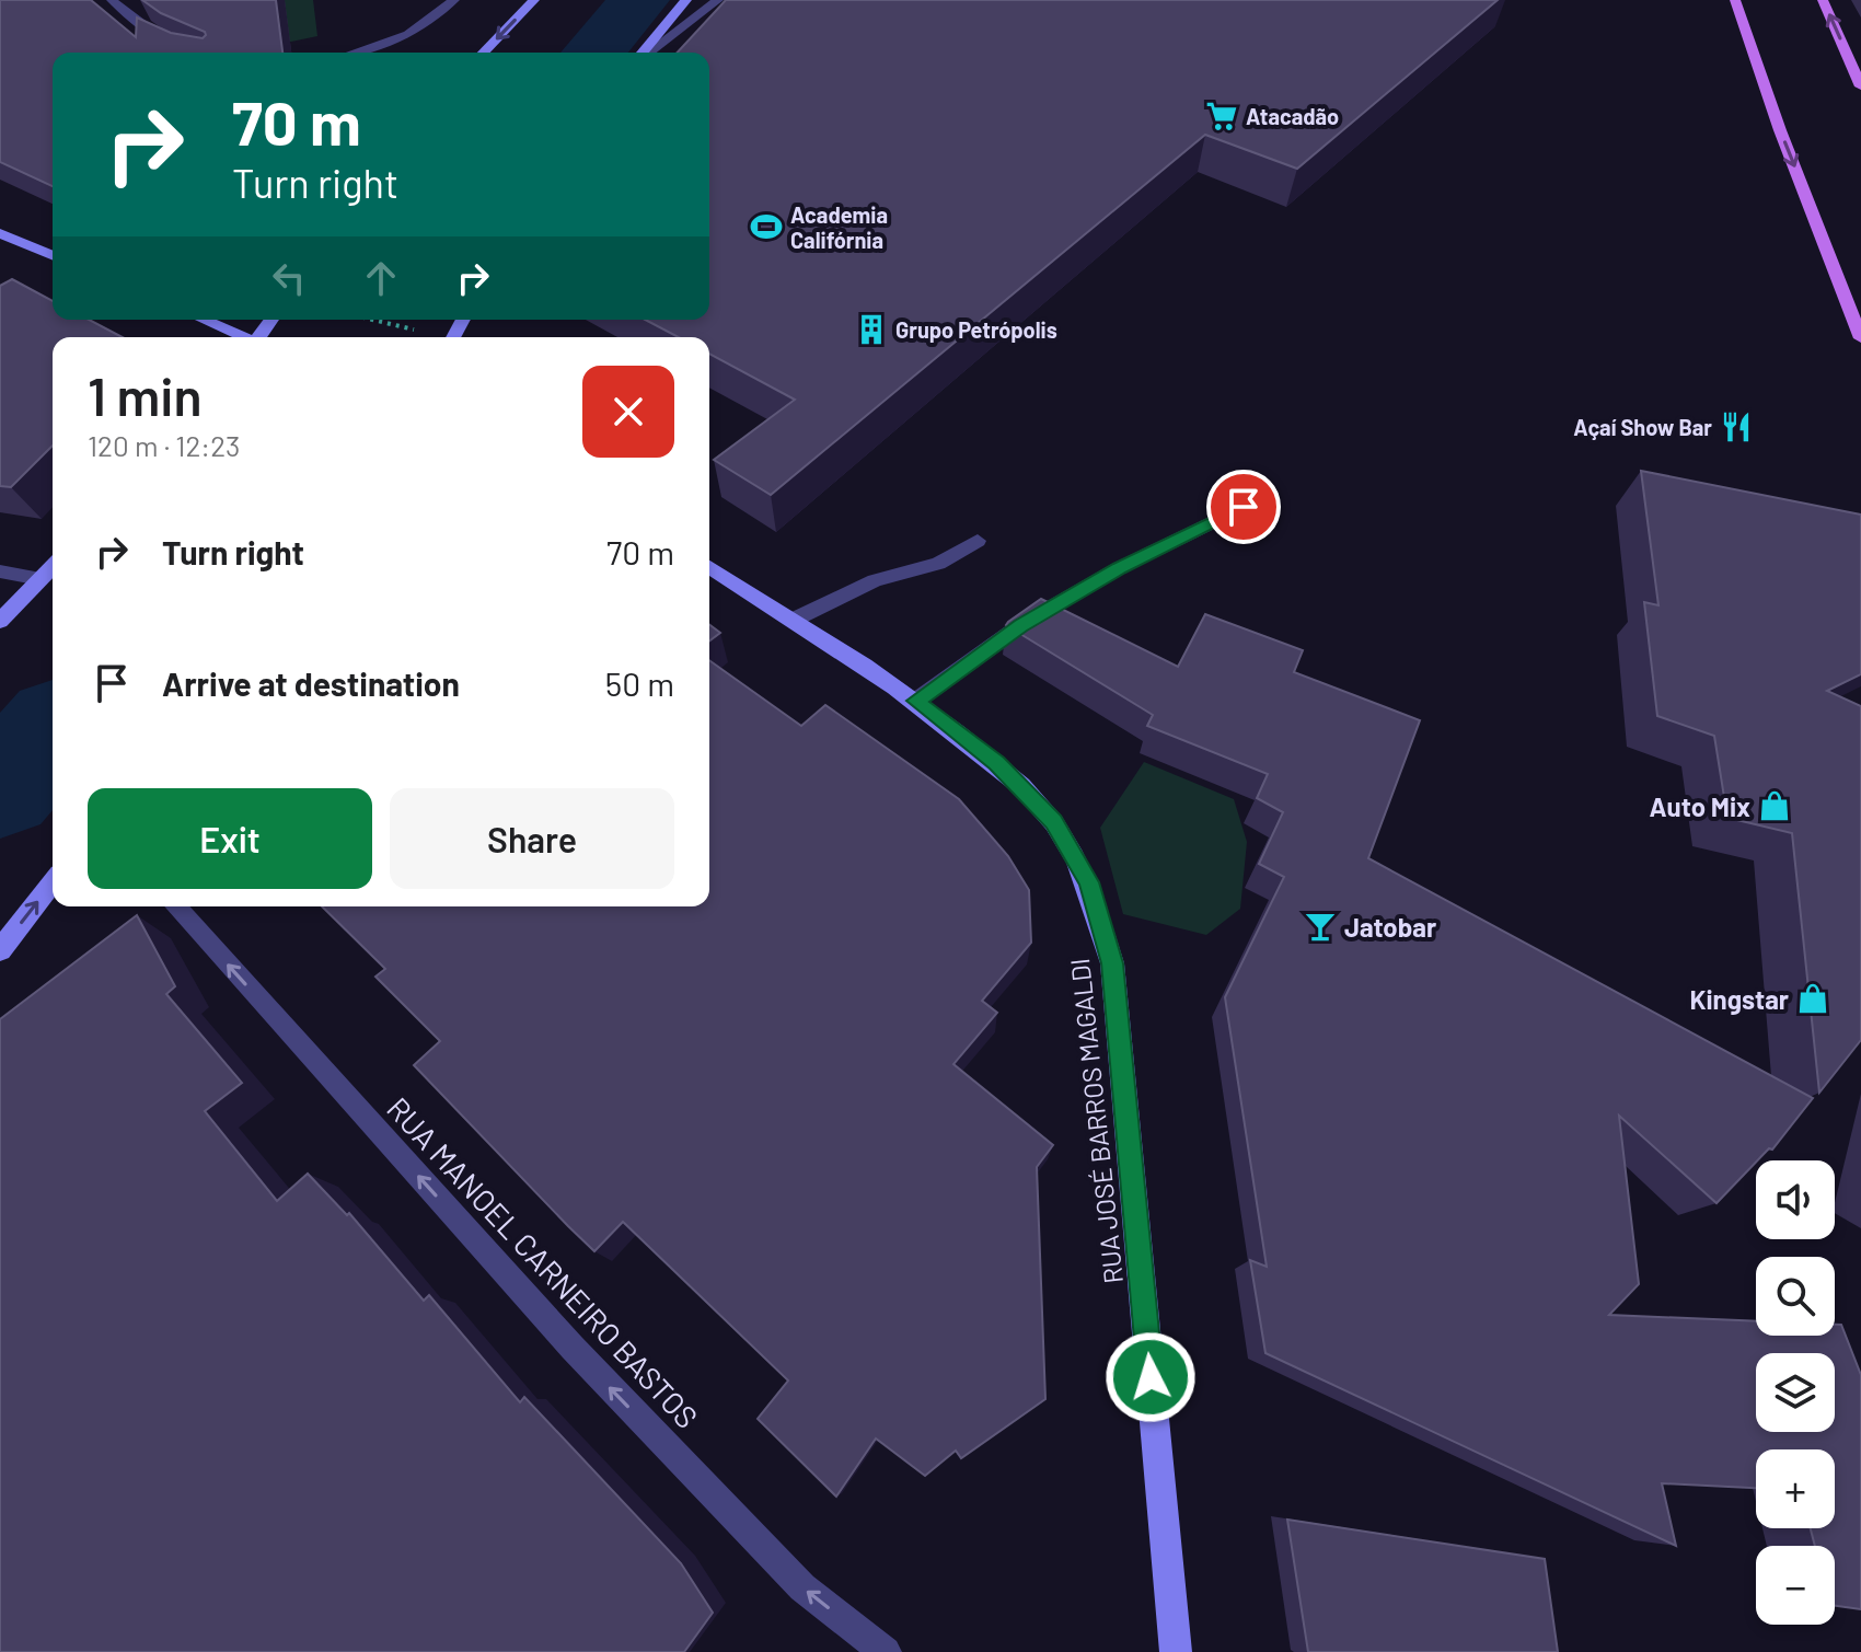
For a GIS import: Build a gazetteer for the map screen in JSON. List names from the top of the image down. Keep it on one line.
{"streets":{"main road":["RUA JOSÉ BARROS MAGALDI"],"street":["RUA MANOEL CARNEIRO BASTOS"]},"one_way":["RUA MANOEL CARNEIRO BASTOS"],"places":{"supermarket":["Atacadão"],"sports":["Academia Califórnia"],"building":["Grupo Petrópolis"],"restaurant":["Açaí Show Bar"],"shop":["Auto Mix","Kingstar"],"bar":["Jatobar"]},"page":{"turn":["70 m","Turn right"],"heading":["1 min","120 m · 12:23"],"list":[{"name":"Turn right","value":"70 m"},{"name":"Arrive at destination","value":"50 m"}],"buttons":["Exit","Share"],"map_buttons":["+","−"]}}
